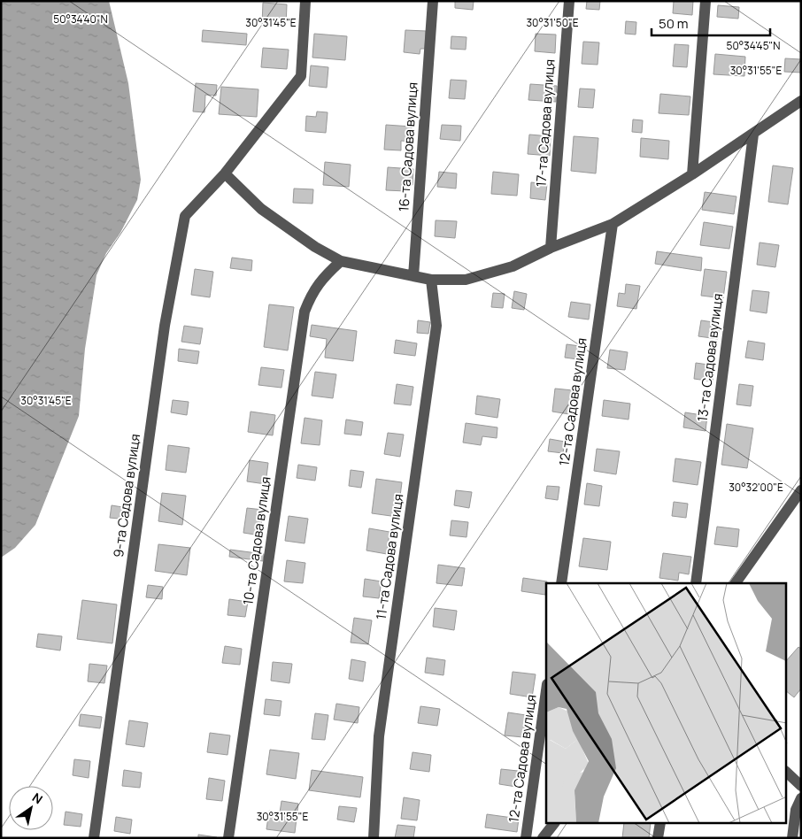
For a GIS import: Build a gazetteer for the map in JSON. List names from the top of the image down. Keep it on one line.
{"streets":{"street":["17-та Садова вулиця","16-та Садова вулиця","13-та Садова вулиця","12-та Садова вулиця","9-та Садова вулиця","10-та Садова вулиця","11-та Садова вулиця"]},"scale_bar":"50 m","north":"top right","coordinates":["50°34'40\"N","30°31'45\"E","30°31'50\"E","50°34'45\"N","30°31'55\"E","30°32'00\"E"]}
